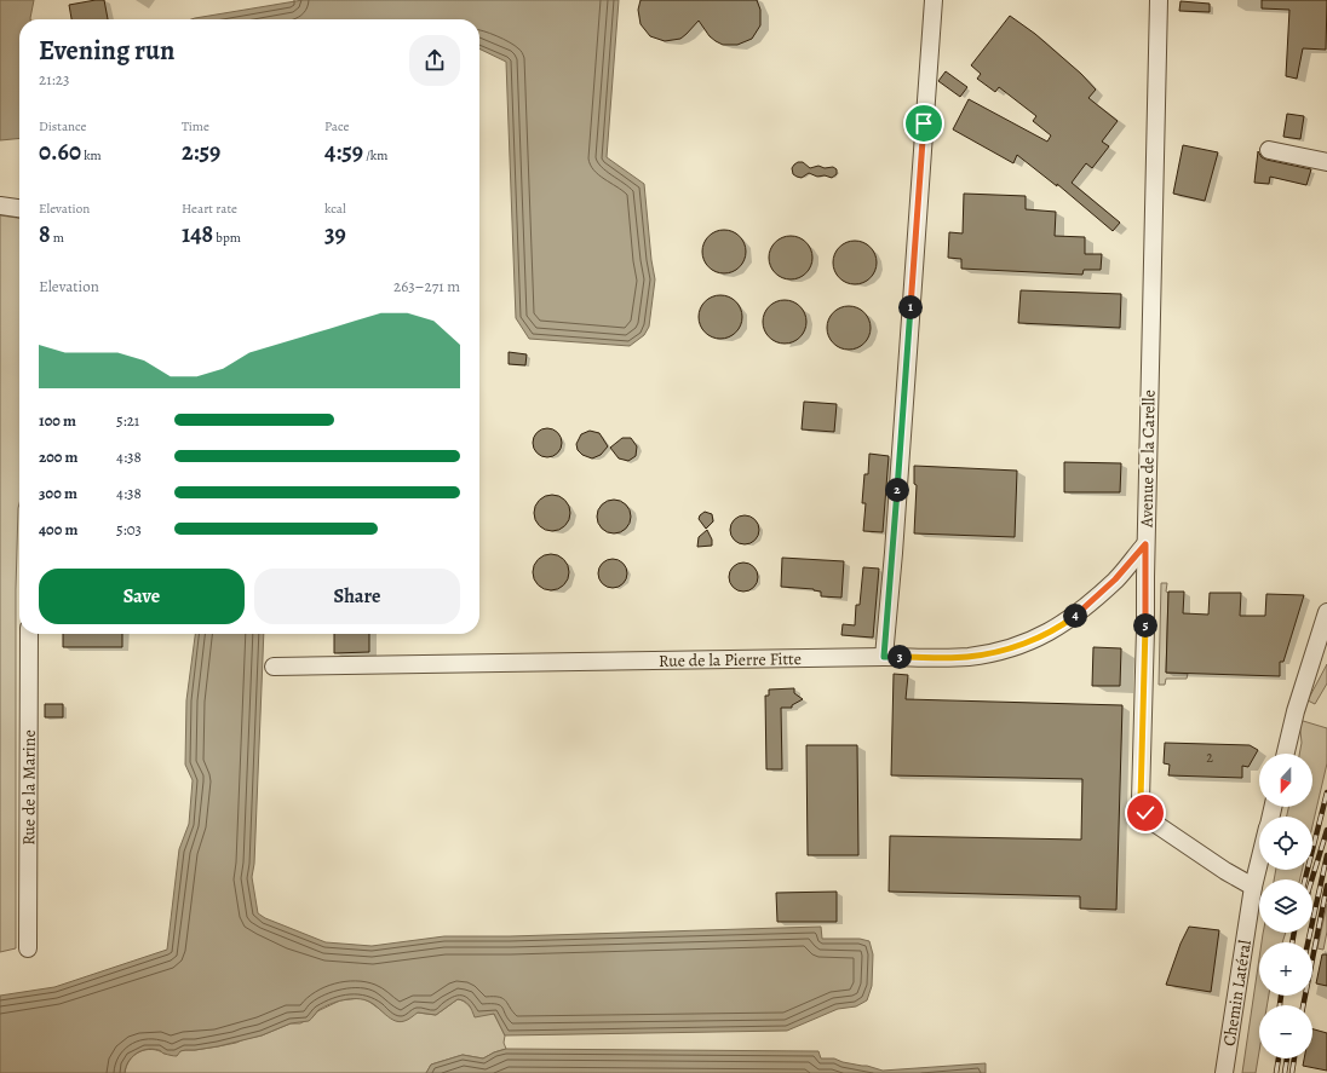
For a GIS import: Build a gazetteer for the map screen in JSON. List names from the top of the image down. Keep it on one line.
{"streets":{"street":["Avenue de la Carelle","Rue de la Pierre Fitte","Rue de la Marine","Chemin Latéral"]},"crossings":[["Avenue de la Carelle","Rue de la Pierre Fitte"],["Avenue de la Carelle","Chemin Latéral"]],"house_numbers":["2"],"north":"bottom","page":{"heading":["Evening run","21:23"],"stats":[["Distance","0.60 km"],["Time","2:59"],["Pace","4:59 /km"],["Elevation","8 m"],["Heart rate","148 bpm"],["kcal","39"]],"chart":["Elevation","263–271 m"],"pins":["1","2","4","5","3"],"list":[{"name":"100 m","note":"5:21"},{"name":"200 m","note":"4:38"},{"name":"300 m","note":"4:38"},{"name":"400 m","note":"5:03"}],"buttons":["Save","Share"],"map_buttons":["+","−"]}}
